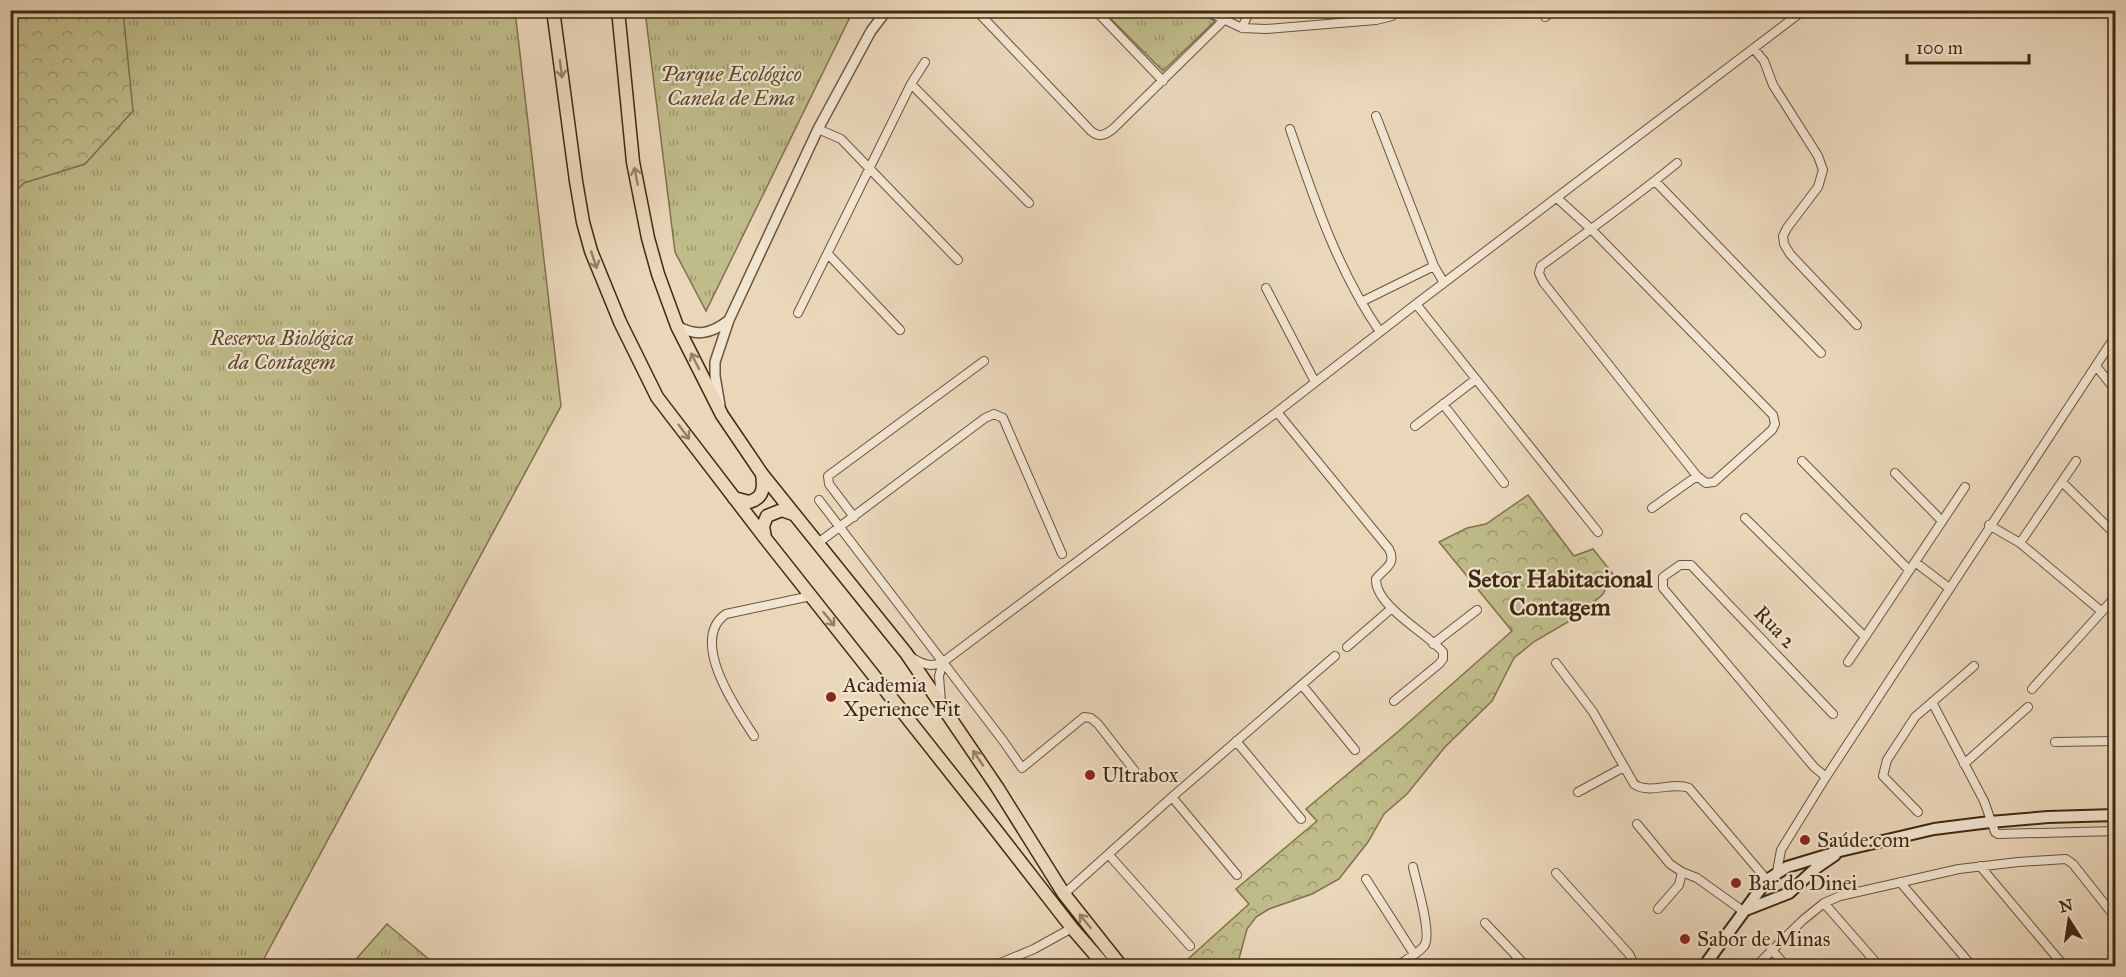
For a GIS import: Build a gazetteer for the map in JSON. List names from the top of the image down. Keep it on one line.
{"streets":{"street":["Rua 2"]},"districts":["Setor Habitacional Contagem"],"parks":["Parque Ecológico Canela de Ema","Reserva Biológica da Contagem"],"places":["Academia Xperience Fit","Ultrabox","Saúde.com","Bar do Dinei","Sabor de Minas"],"scale_bar":"100 m","north":"top"}
